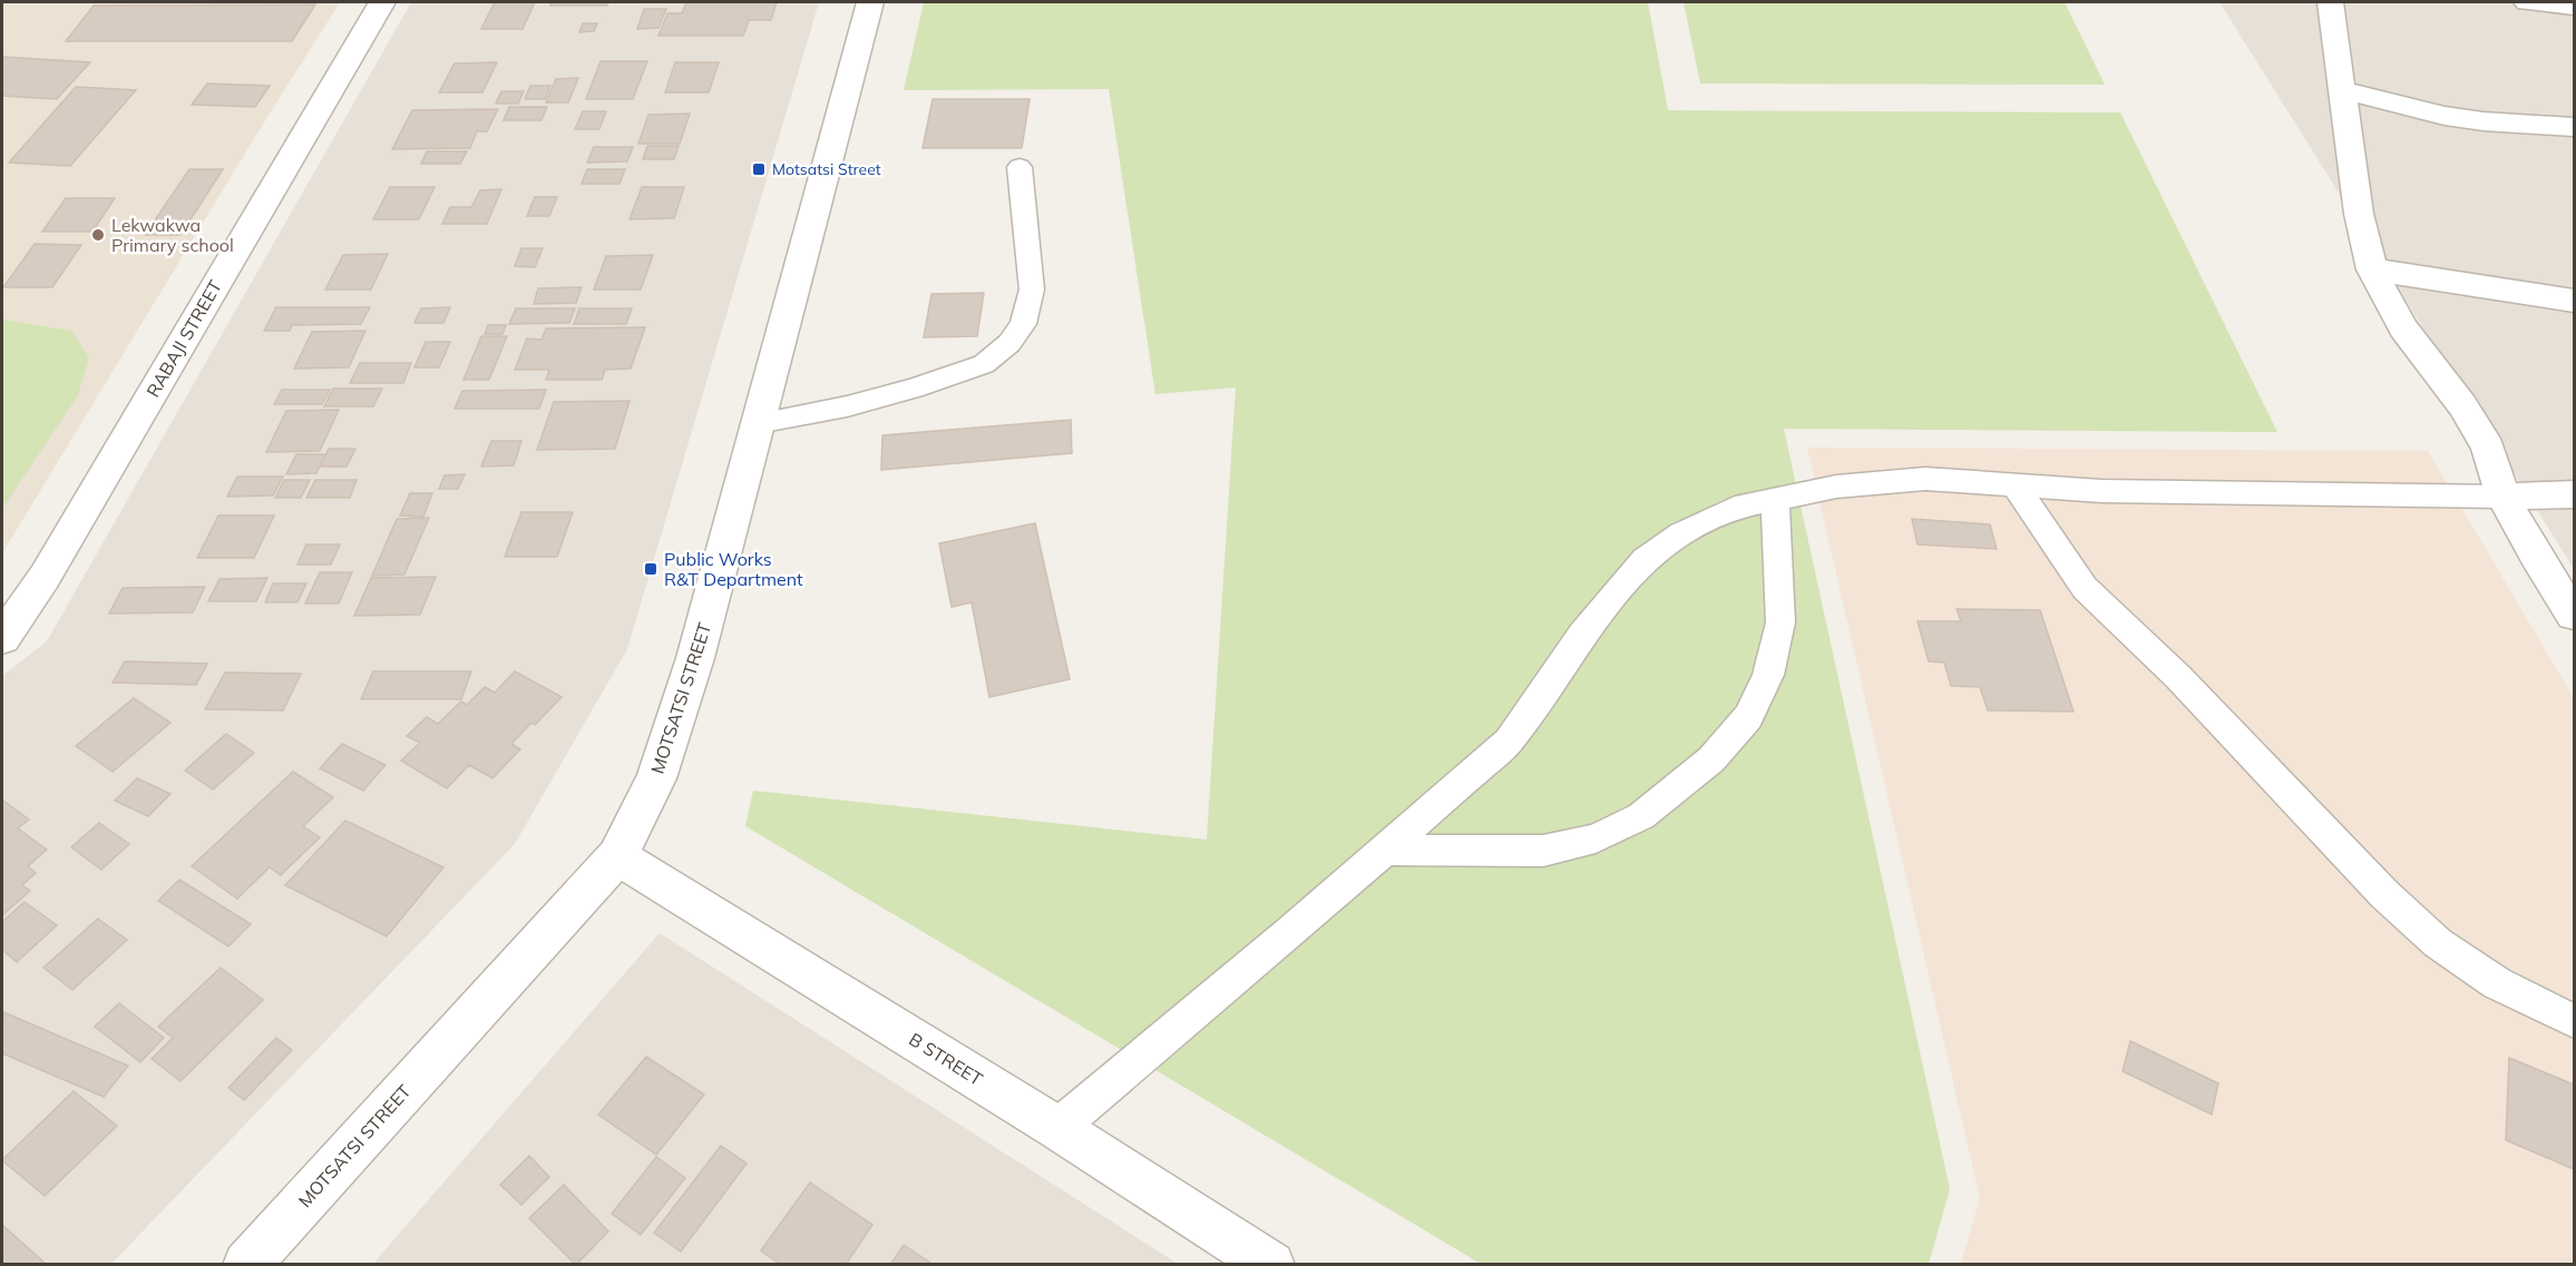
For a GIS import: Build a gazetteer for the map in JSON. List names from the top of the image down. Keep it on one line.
{"streets":{"street":["RABAJI STREET","MOTSATSI STREET","B STREET"]},"crossings":[["MOTSATSI STREET","B STREET"]],"places":{"transit":["Motsatsi Street","Public Works R&T Department"],"other":["Lekwakwa Primary school"]}}
